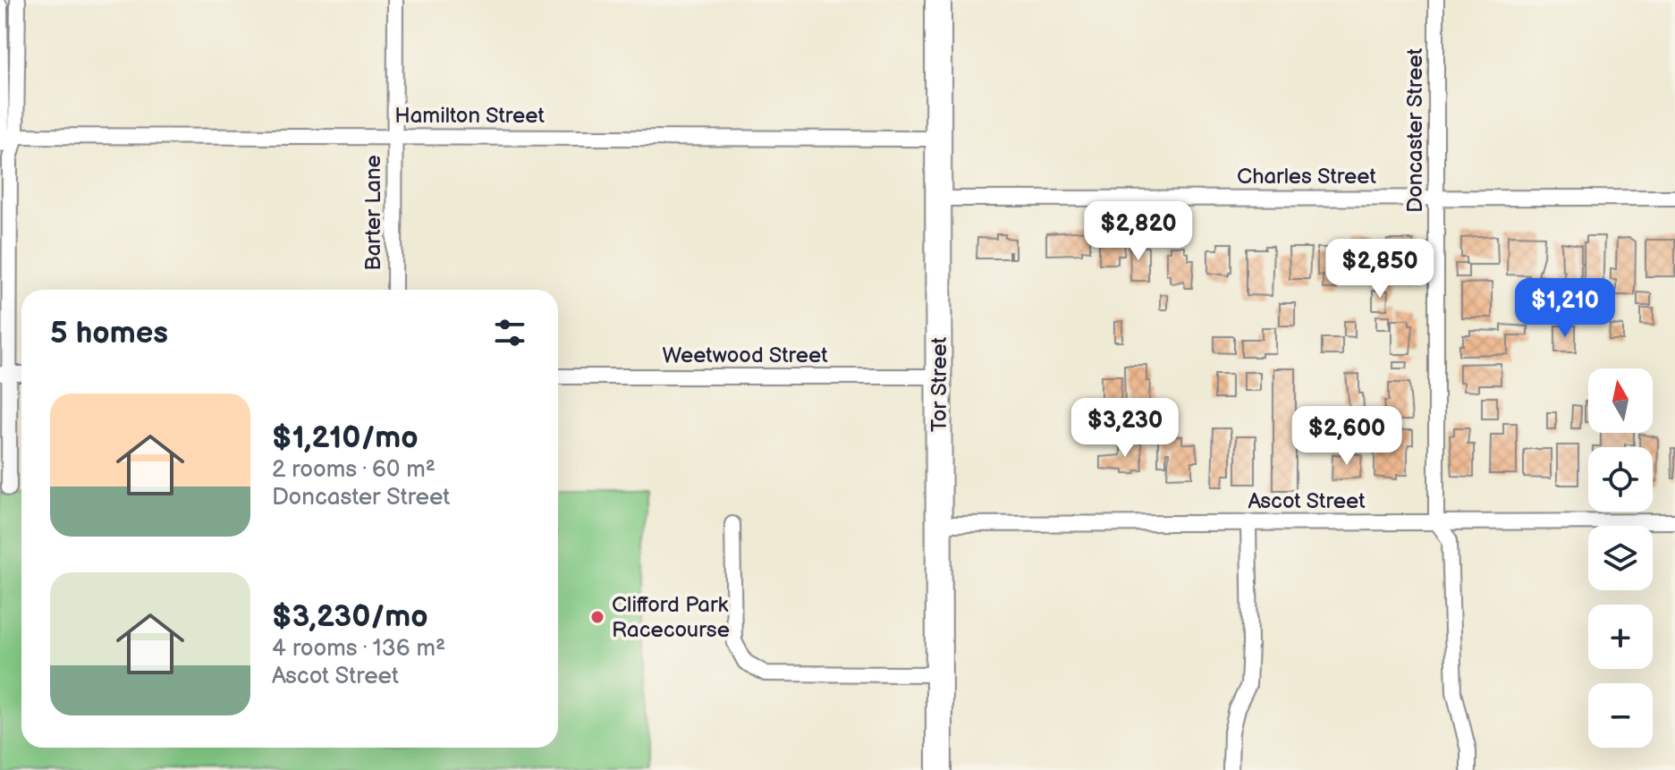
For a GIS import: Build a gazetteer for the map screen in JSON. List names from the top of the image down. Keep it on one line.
{"streets":{"highway":["Tor Street"],"street":["Hamilton Street","Doncaster Street","Charles Street","Barter Lane","Weetwood Street","Ascot Street"]},"crossings":[["Hamilton Street","Barter Lane"],["Hamilton Street","Tor Street"],["Doncaster Street","Charles Street"],["Doncaster Street","Ascot Street"],["Charles Street","Tor Street"],["Weetwood Street","Tor Street"],["Tor Street","Ascot Street"]],"places":["Clifford Park Racecourse"],"north":"top","page":{"price":["$2,820","$2,850","$1,210","$3,230","$2,600"],"heading":"5 homes","map_buttons":["+","−"],"list":[{"name":"$1,210/mo","note":"2 rooms · 60 m² · Doncaster Street"},{"name":"$3,230/mo","note":"4 rooms · 136 m² · Ascot Street"}]}}
